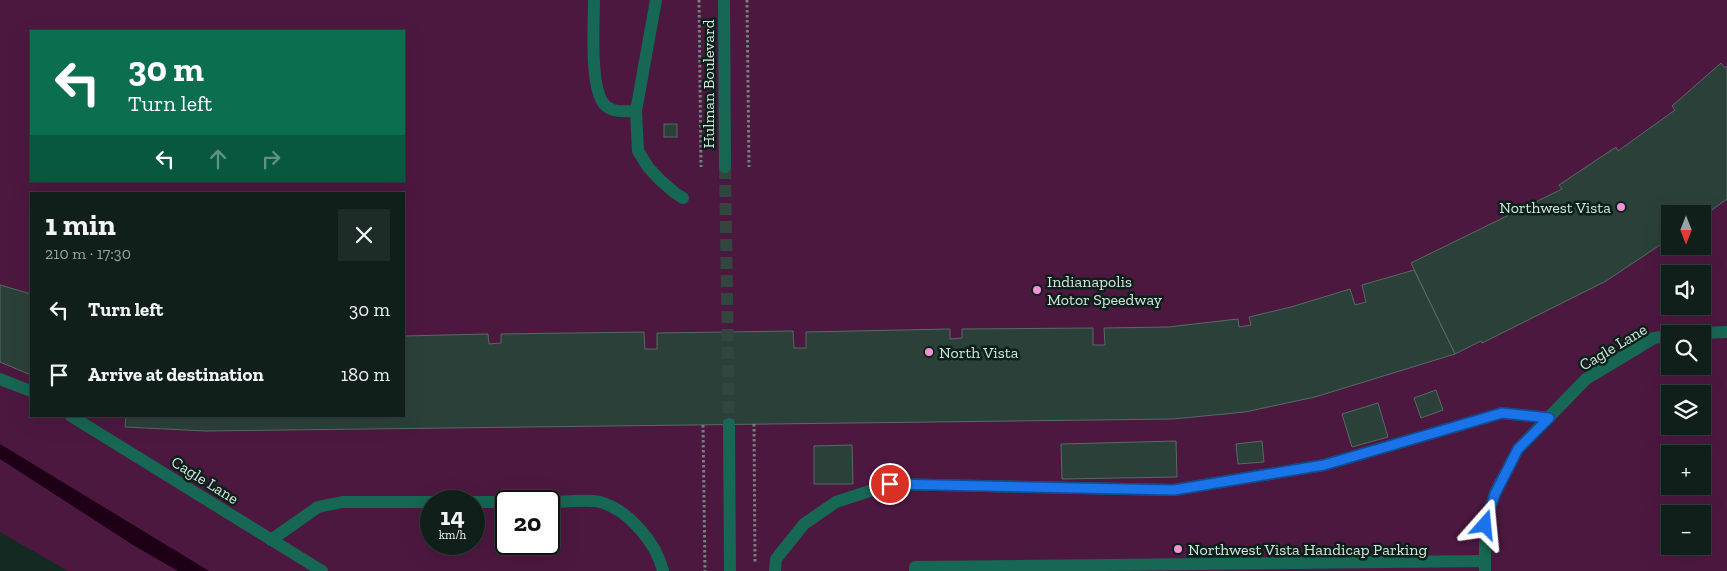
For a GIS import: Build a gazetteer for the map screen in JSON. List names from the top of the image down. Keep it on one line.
{"streets":{"street":["Hulman Boulevard","Cagle Lane"]},"places":["Northwest Vista","Indianapolis Motor Speedway","North Vista","Northwest Vista Handicap Parking"],"north":"bottom","page":{"turn":["30 m","Turn left"],"heading":["1 min","210 m · 17:30"],"map_buttons":["+","−"],"list":[{"name":"Turn left","value":"30 m"},{"name":"Arrive at destination","value":"180 m"}],"speed":"14 km/h","limit":"20"}}
